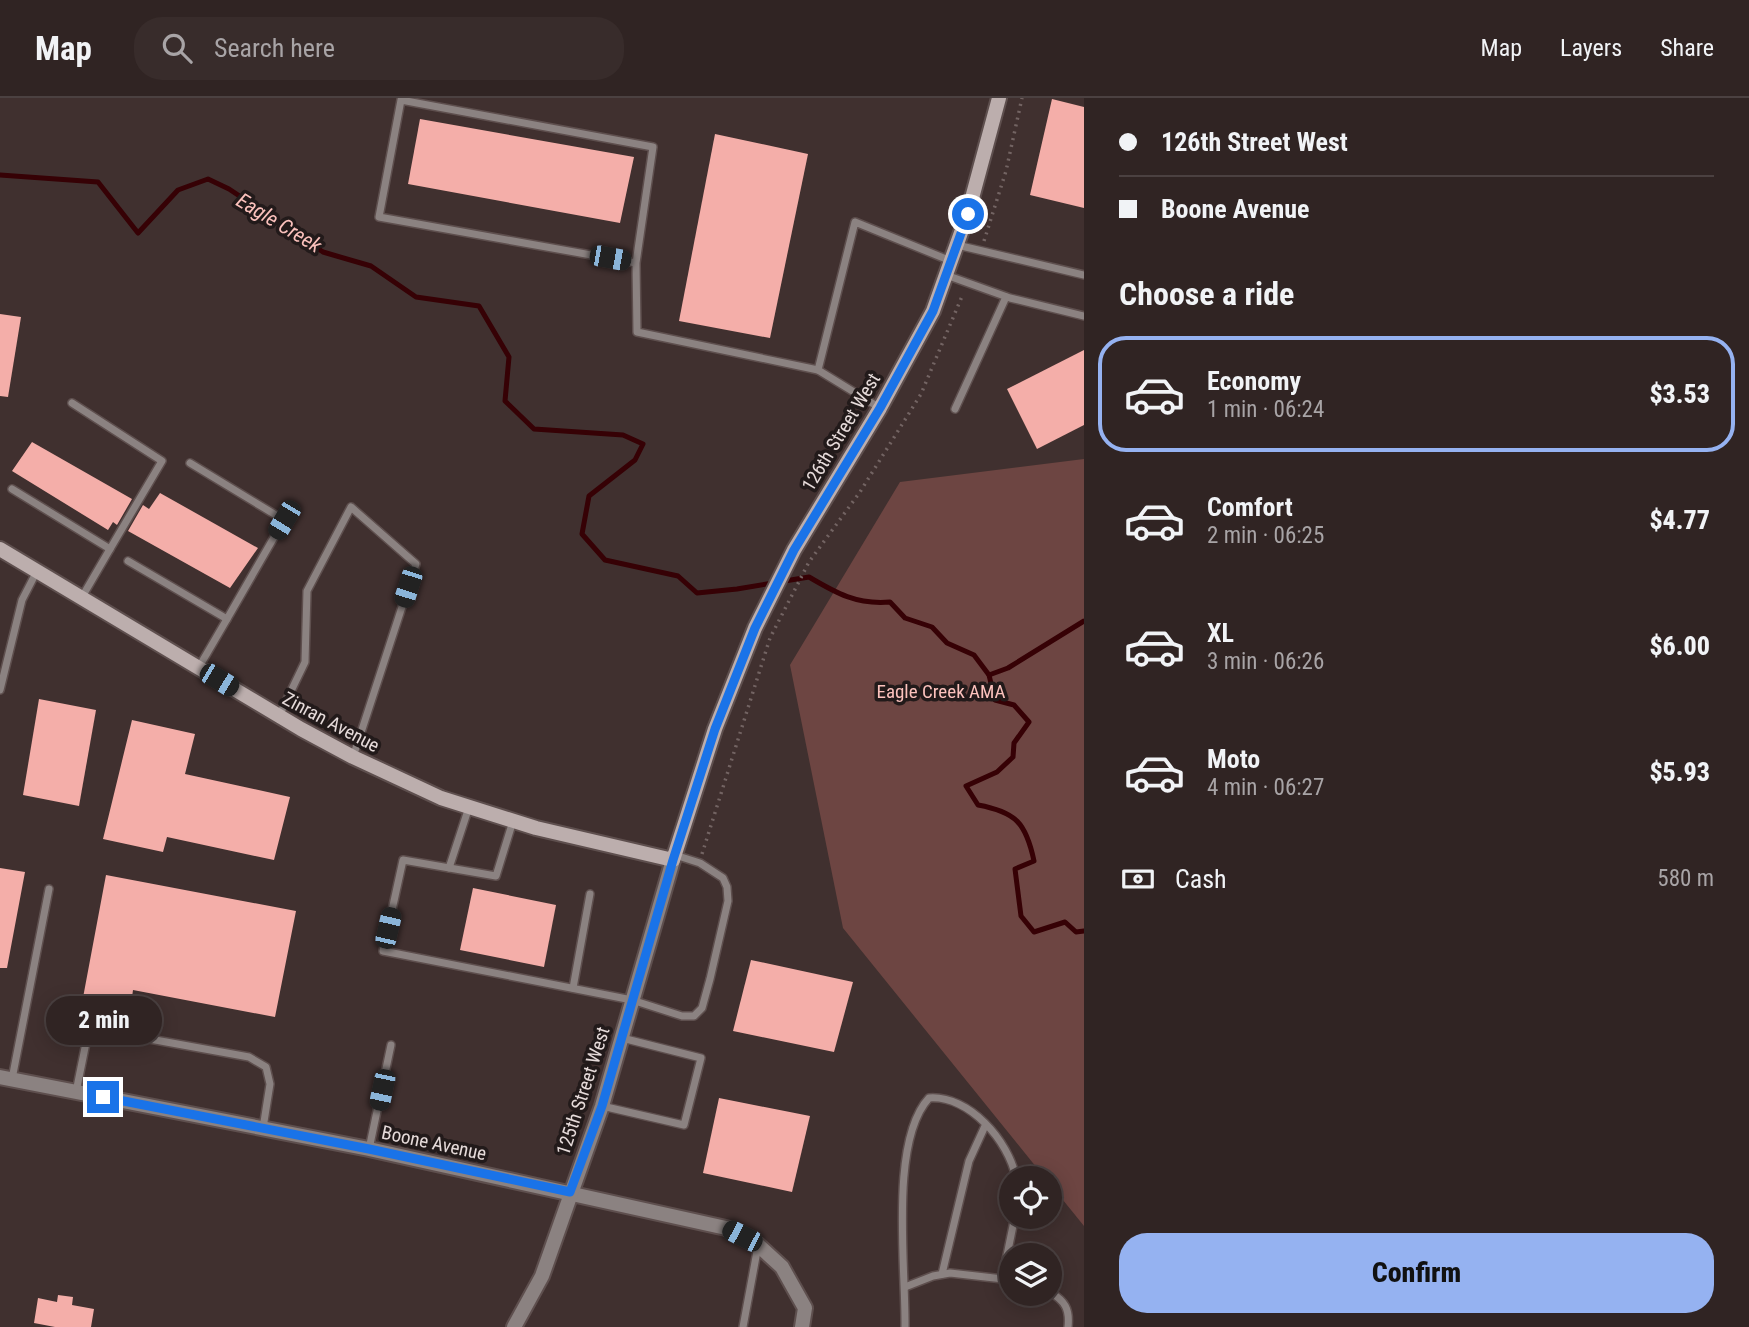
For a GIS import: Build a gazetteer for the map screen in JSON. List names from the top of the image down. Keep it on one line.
{"streets":{"street":["126th Street West","Zinran Avenue","125th Street West","Boone Avenue"]},"crossings":[["126th Street West","Zinran Avenue"],["126th Street West","125th Street West"],["Zinran Avenue","125th Street West"],["125th Street West","Boone Avenue"]],"water":["Eagle Creek"],"parks":["Eagle Creek AMA"],"page":{"header":"Map","search":"Search here","nav":["Map","Layers","Share"],"banner":["126th Street West","Boone Avenue"],"heading":"Choose a ride","list":[{"name":"Economy","note":"1 min · 06:24","value":"$3.53"},{"name":"Comfort","note":"2 min · 06:25","value":"$4.77"},{"name":"XL","note":"3 min · 06:26","value":"$6.00"},{"name":"Moto","note":"4 min · 06:27","value":"$5.93"}],"pay":["Cash","580 m"],"bubble":"2 min","buttons":"Confirm"}}
